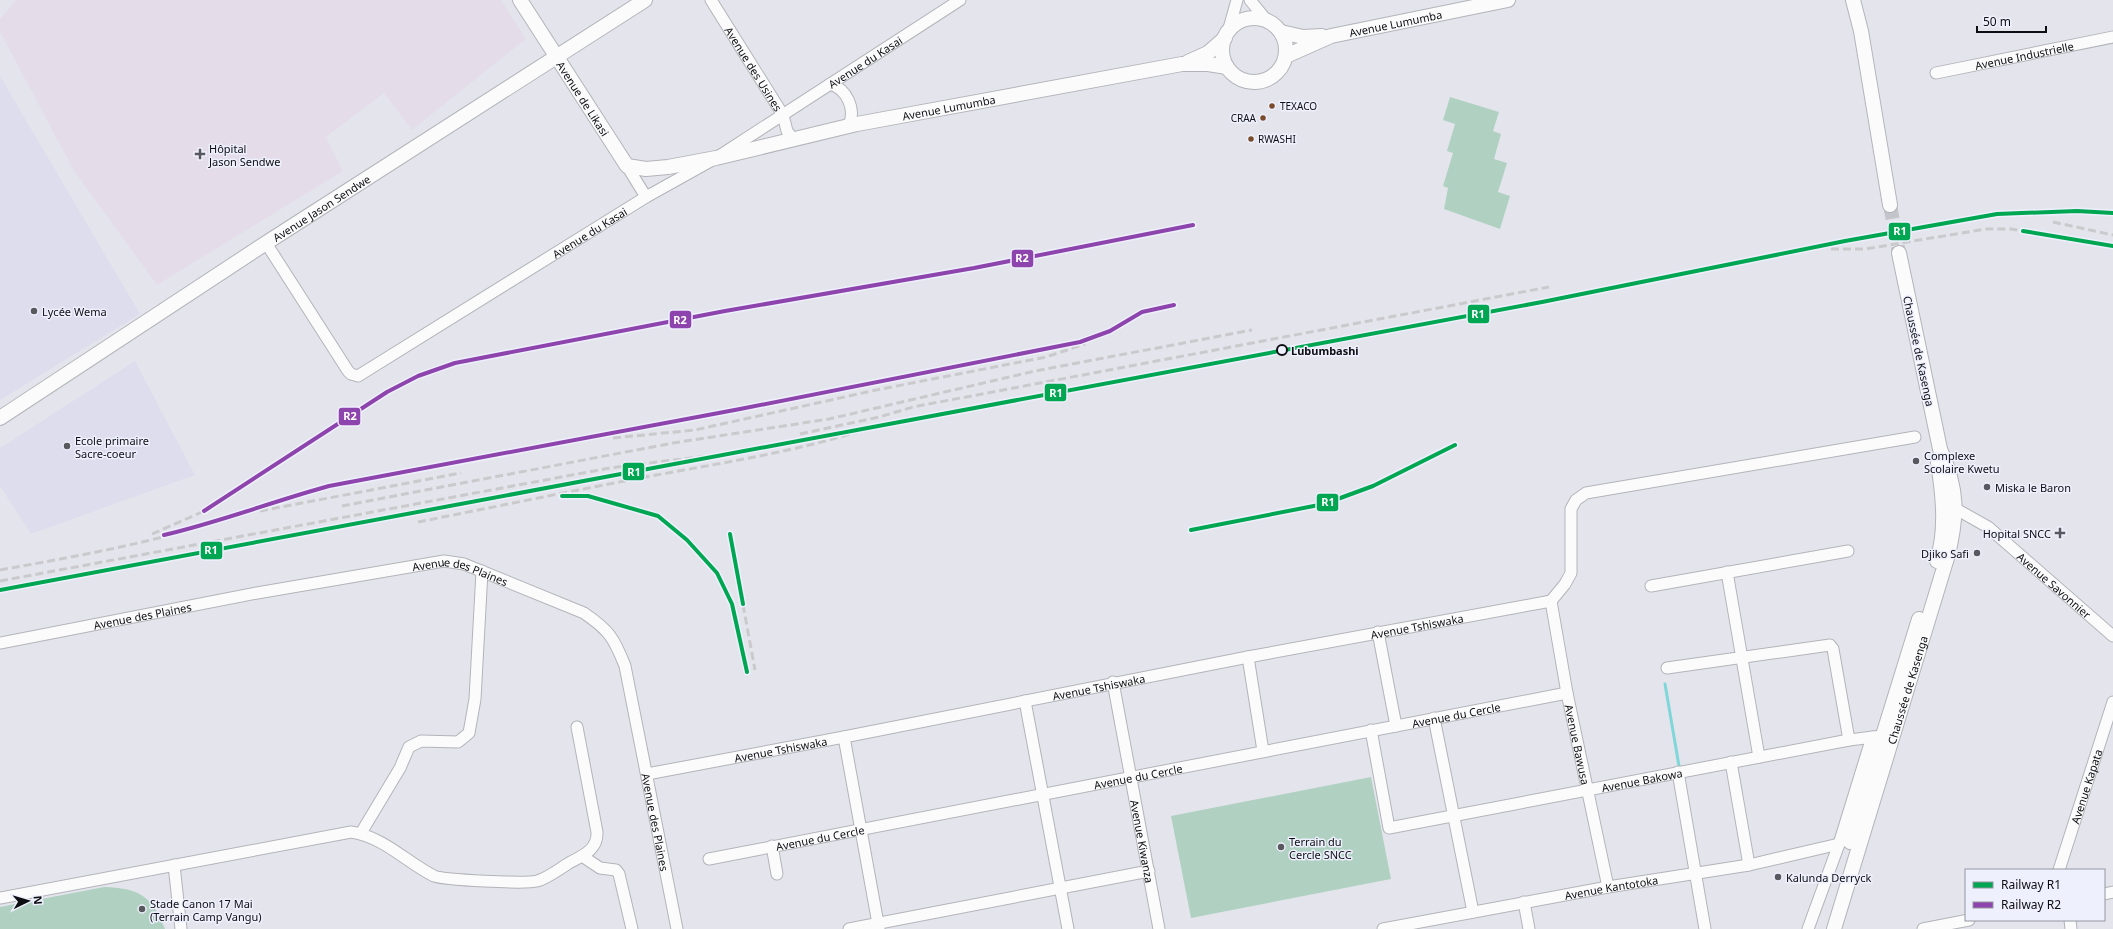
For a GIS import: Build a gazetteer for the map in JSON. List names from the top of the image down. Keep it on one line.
{"streets":{"main road":["Avenue Lumumba","Avenue de Likasi","Avenue Jason Sendwe","Chaussée de Kasenga"],"street":["Avenue Industrielle","Avenue du Kasai","Avenue des Usines","Avenue des Plaines","Avenue Savonnier","Avenue Tshiswaka","Avenue du Cercle","Avenue Bawusa","Avenue Bakowa","Avenue Kapata","Avenue Kiwanza","Avenue Kantotoka"]},"crossings":[["Avenue Lumumba","Avenue du Kasai"],["Avenue Lumumba","Avenue des Usines"],["Avenue Lumumba","Avenue de Likasi"],["Avenue du Kasai","Avenue des Usines"],["Avenue du Kasai","Avenue de Likasi"],["Avenue du Kasai","Avenue Jason Sendwe"],["Avenue de Likasi","Avenue Jason Sendwe"],["Chaussée de Kasenga","Avenue Savonnier"],["Chaussée de Kasenga","Avenue Bakowa"],["Avenue des Plaines","Avenue Tshiswaka"],["Avenue Tshiswaka","Avenue Bawusa"],["Avenue Tshiswaka","Avenue Kiwanza"],["Avenue du Cercle","Avenue Bawusa"],["Avenue du Cercle","Avenue Bakowa"],["Avenue du Cercle","Avenue Kiwanza"],["Avenue Bawusa","Avenue Bakowa"],["Avenue Bawusa","Avenue Kantotoka"]],"places":{"other":["TEXACO","CRAA","RWASHI","Lycée Wema","Lubumbashi","Ecole primaire Sacre-coeur","Complexe Scolaire Kwetu","Miska le Baron","Djiko Safi","Terrain du Cercle SNCC","Kalunda Derryck","Stade Canon 17 Mai (Terrain Camp Vangu)"],"health":["Hôpital Jason Sendwe","Hopital SNCC"]},"lines":["rail line R1","rail line R2"],"legend":["Railway R1","Railway R2"],"scale_bar":"50 m","north":"right"}
